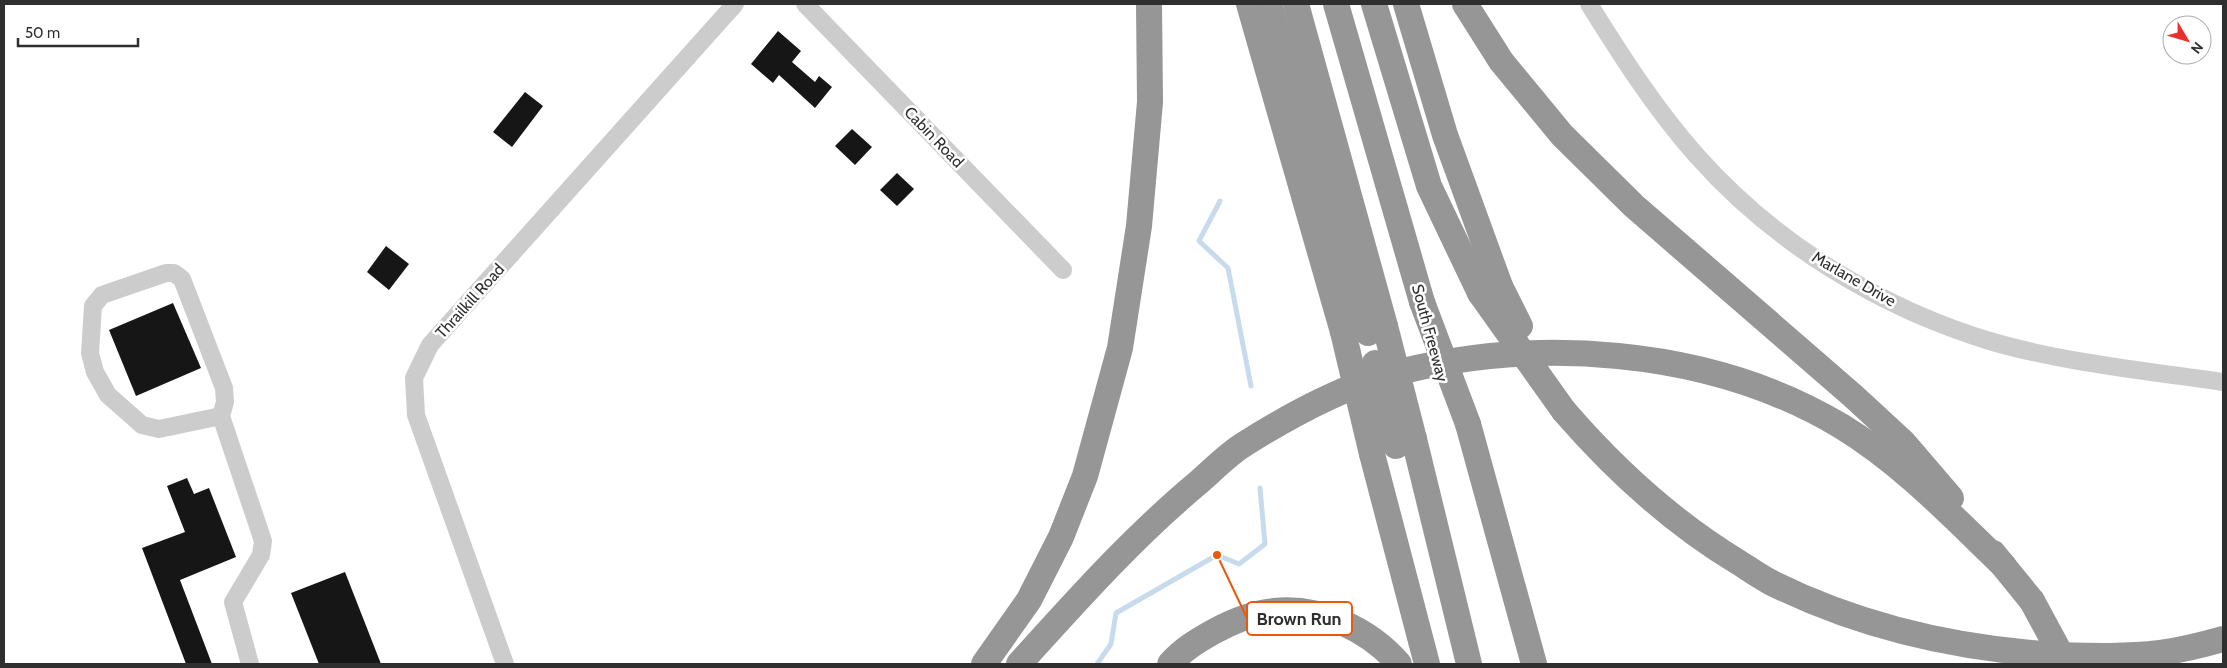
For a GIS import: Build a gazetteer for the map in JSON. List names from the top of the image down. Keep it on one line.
{"streets":{"highway":["South Freeway"],"street":["Cabin Road","Marlane Drive","Thrailkill Road"]},"places":["Brown Run"],"scale_bar":"50 m","north":"bottom right"}
